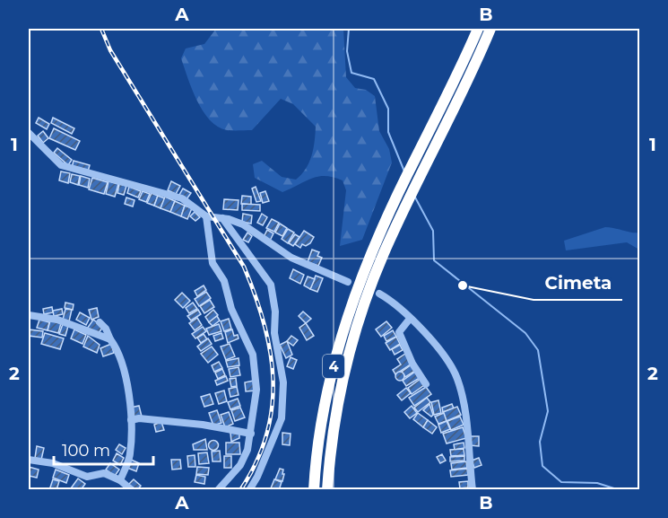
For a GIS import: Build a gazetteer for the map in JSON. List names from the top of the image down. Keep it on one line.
{"streets":{"highway":["4"]},"places":["Cimeta"],"scale_bar":"100 m","grid":{"columns":["A","B"],"rows":["1","2"]}}
